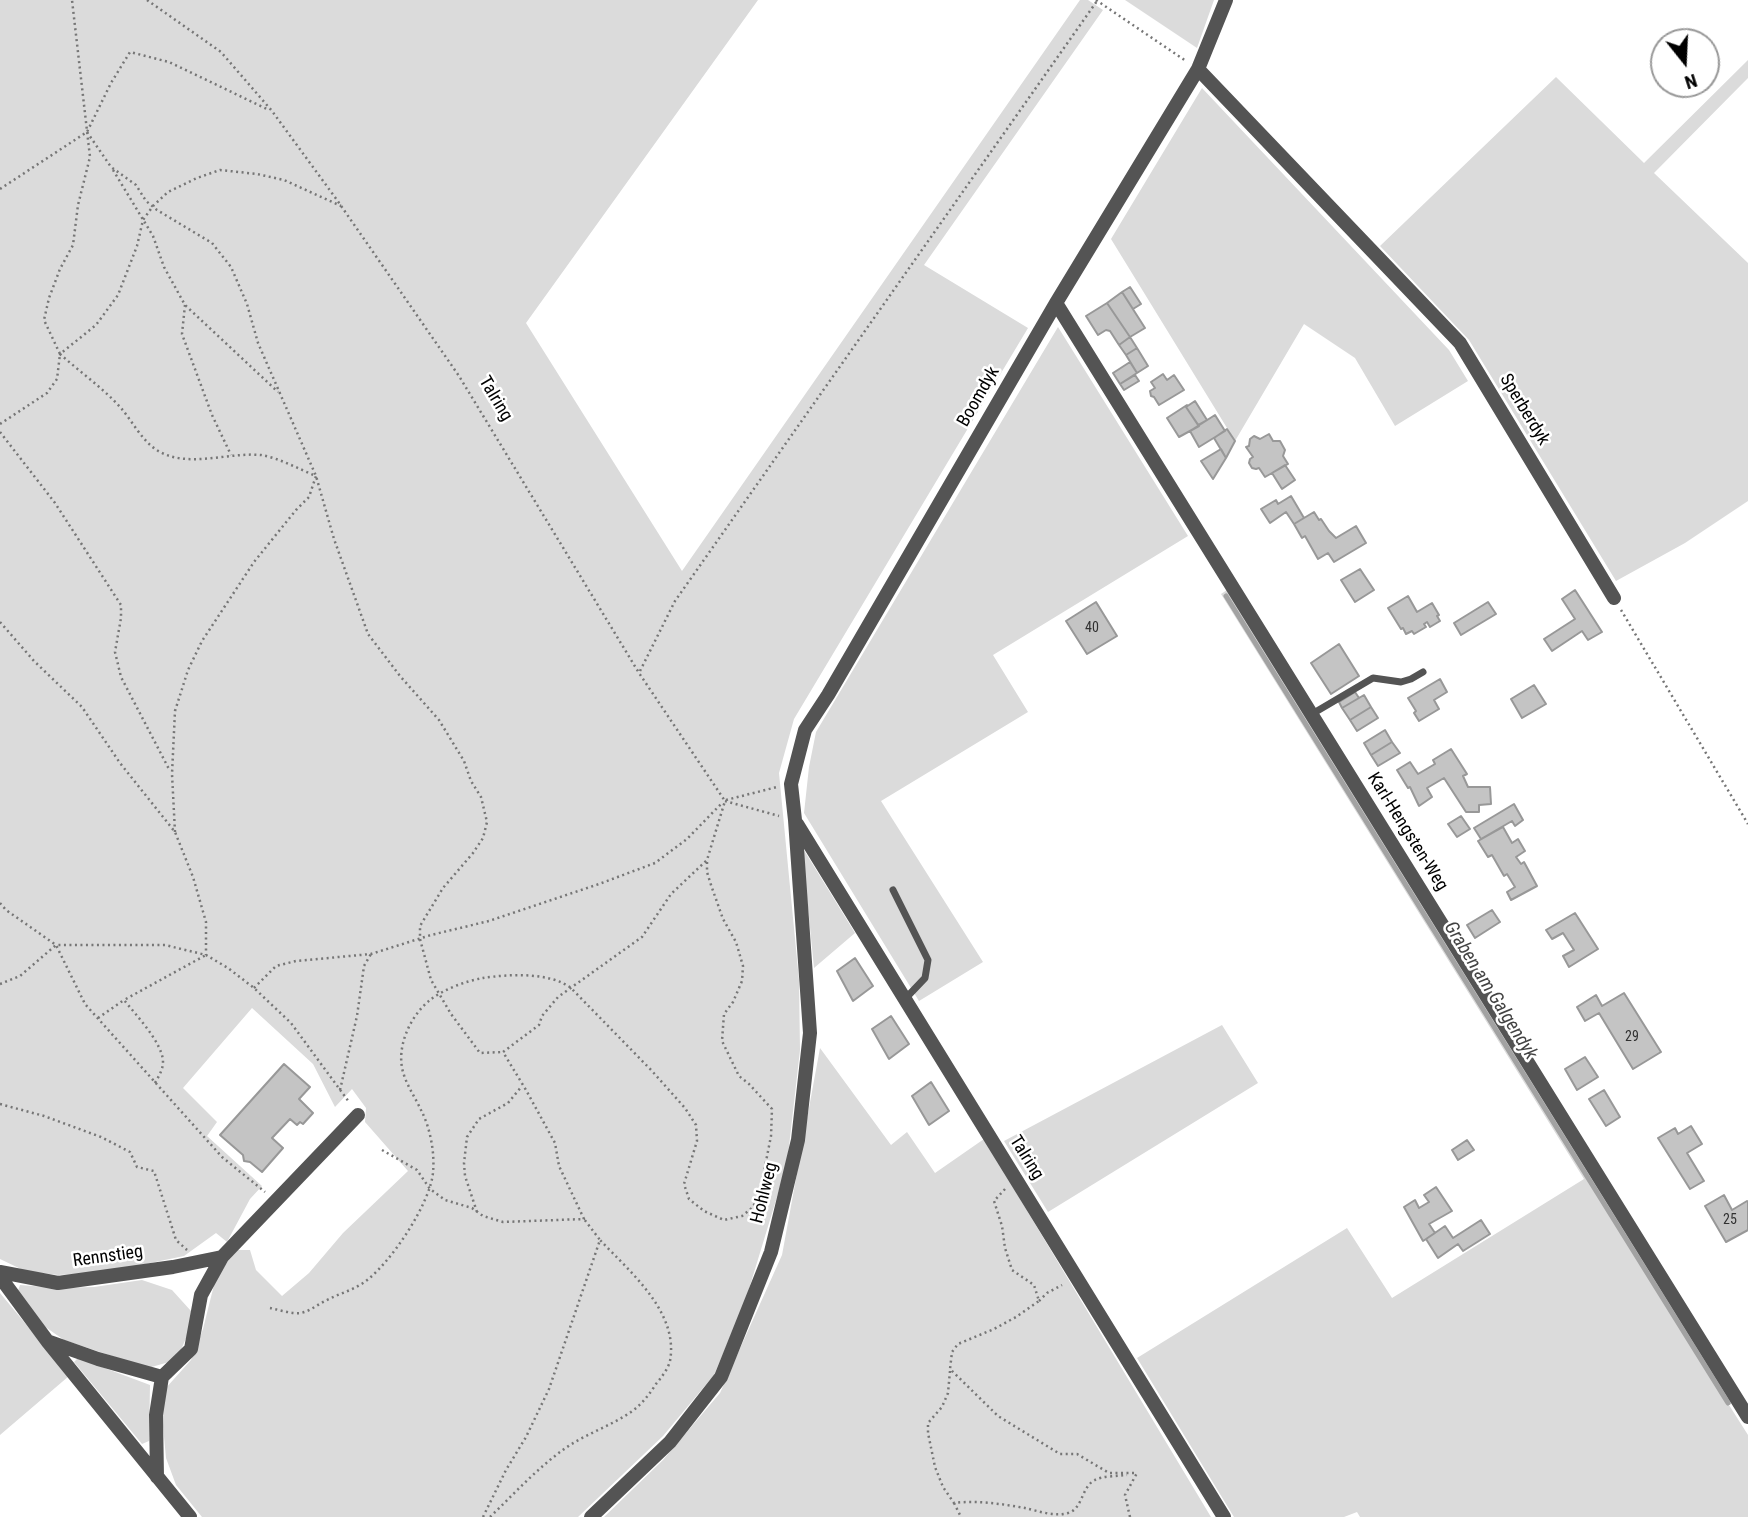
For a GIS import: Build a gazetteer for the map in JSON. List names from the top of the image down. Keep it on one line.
{"streets":{"street":["Boomdyk","Talring","Sperberdyk","Karl-Hengsten-Weg","Hohlweg","Rennstieg"]},"crossings":[["Boomdyk","Talring"],["Boomdyk","Sperberdyk"],["Boomdyk","Karl-Hengsten-Weg"],["Boomdyk","Hohlweg"],["Talring","Hohlweg"]],"water":["Graben am Galgendyk"],"house_numbers":["40","29","25"],"north":"bottom"}
